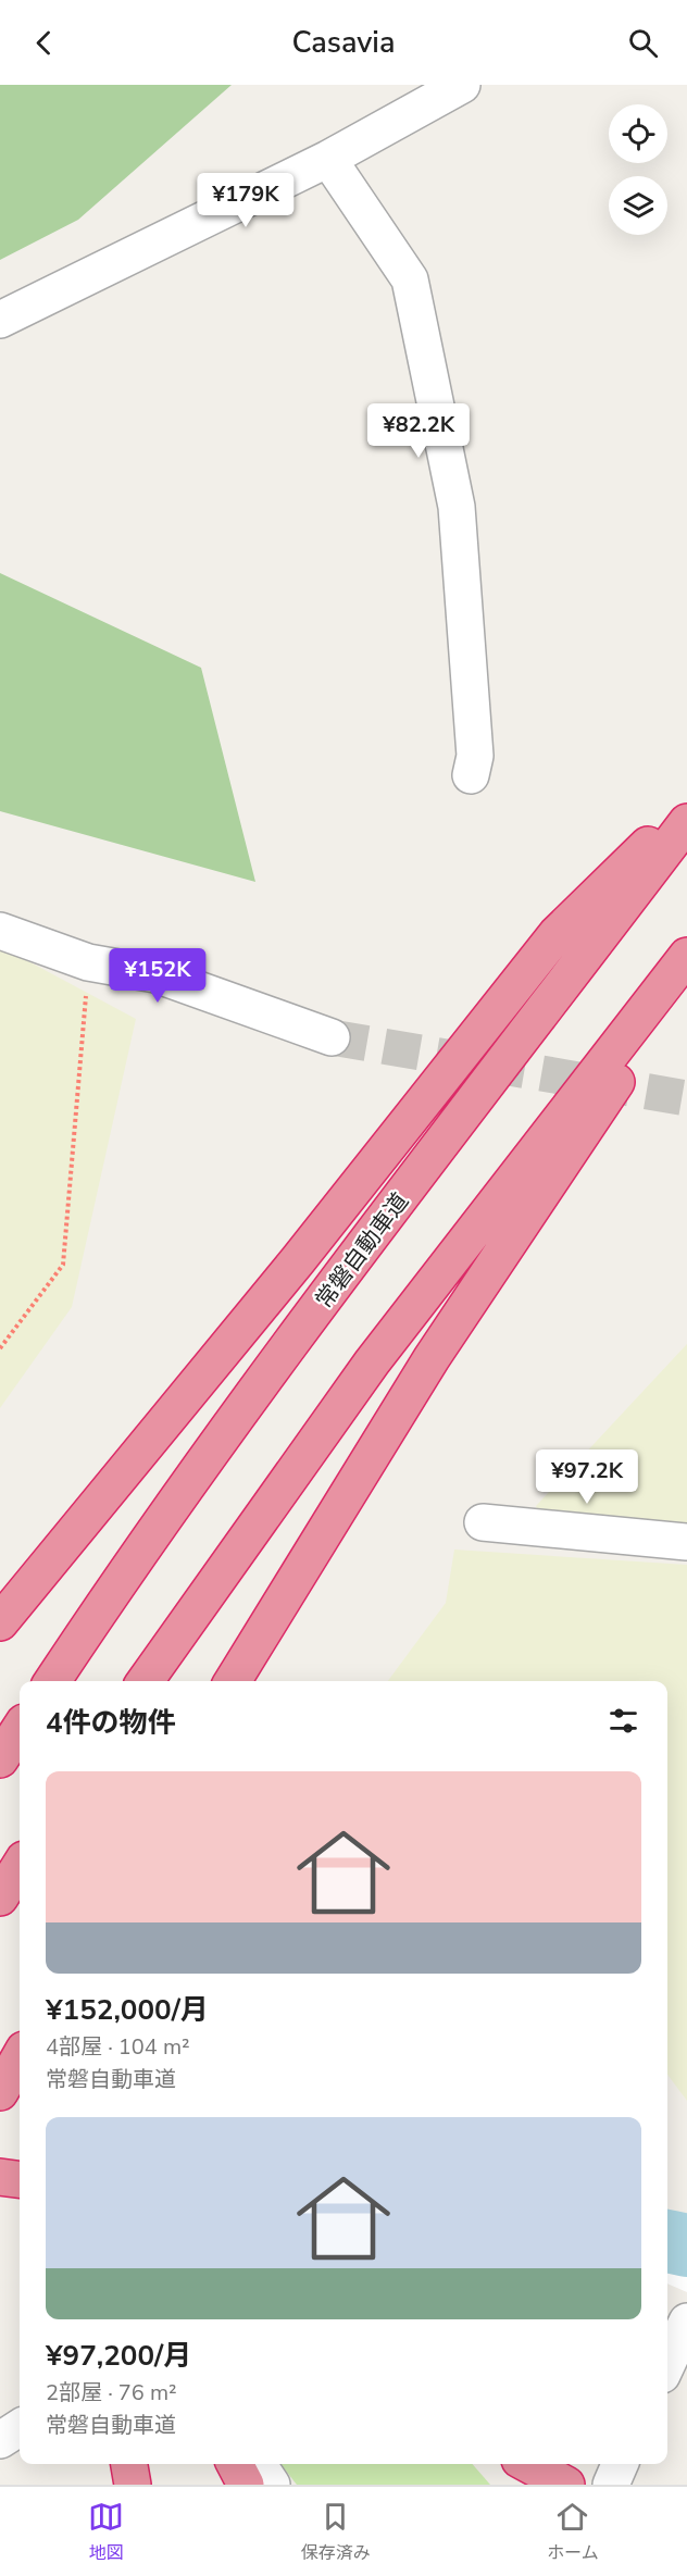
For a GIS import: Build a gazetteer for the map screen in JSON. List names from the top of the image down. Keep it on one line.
{"streets":{"highway":["常磐自動車道"]},"page":{"header":"Casavia","price":["¥179K","¥82.2K","¥152K","¥97.2K"],"heading":"4件の物件","list":[{"name":"¥152,000/月","note":"4部屋 · 104 m² · 常磐自動車道"},{"name":"¥97,200/月","note":"2部屋 · 76 m² · 常磐自動車道"}],"tabs":["地図","保存済み","ホーム"]}}
